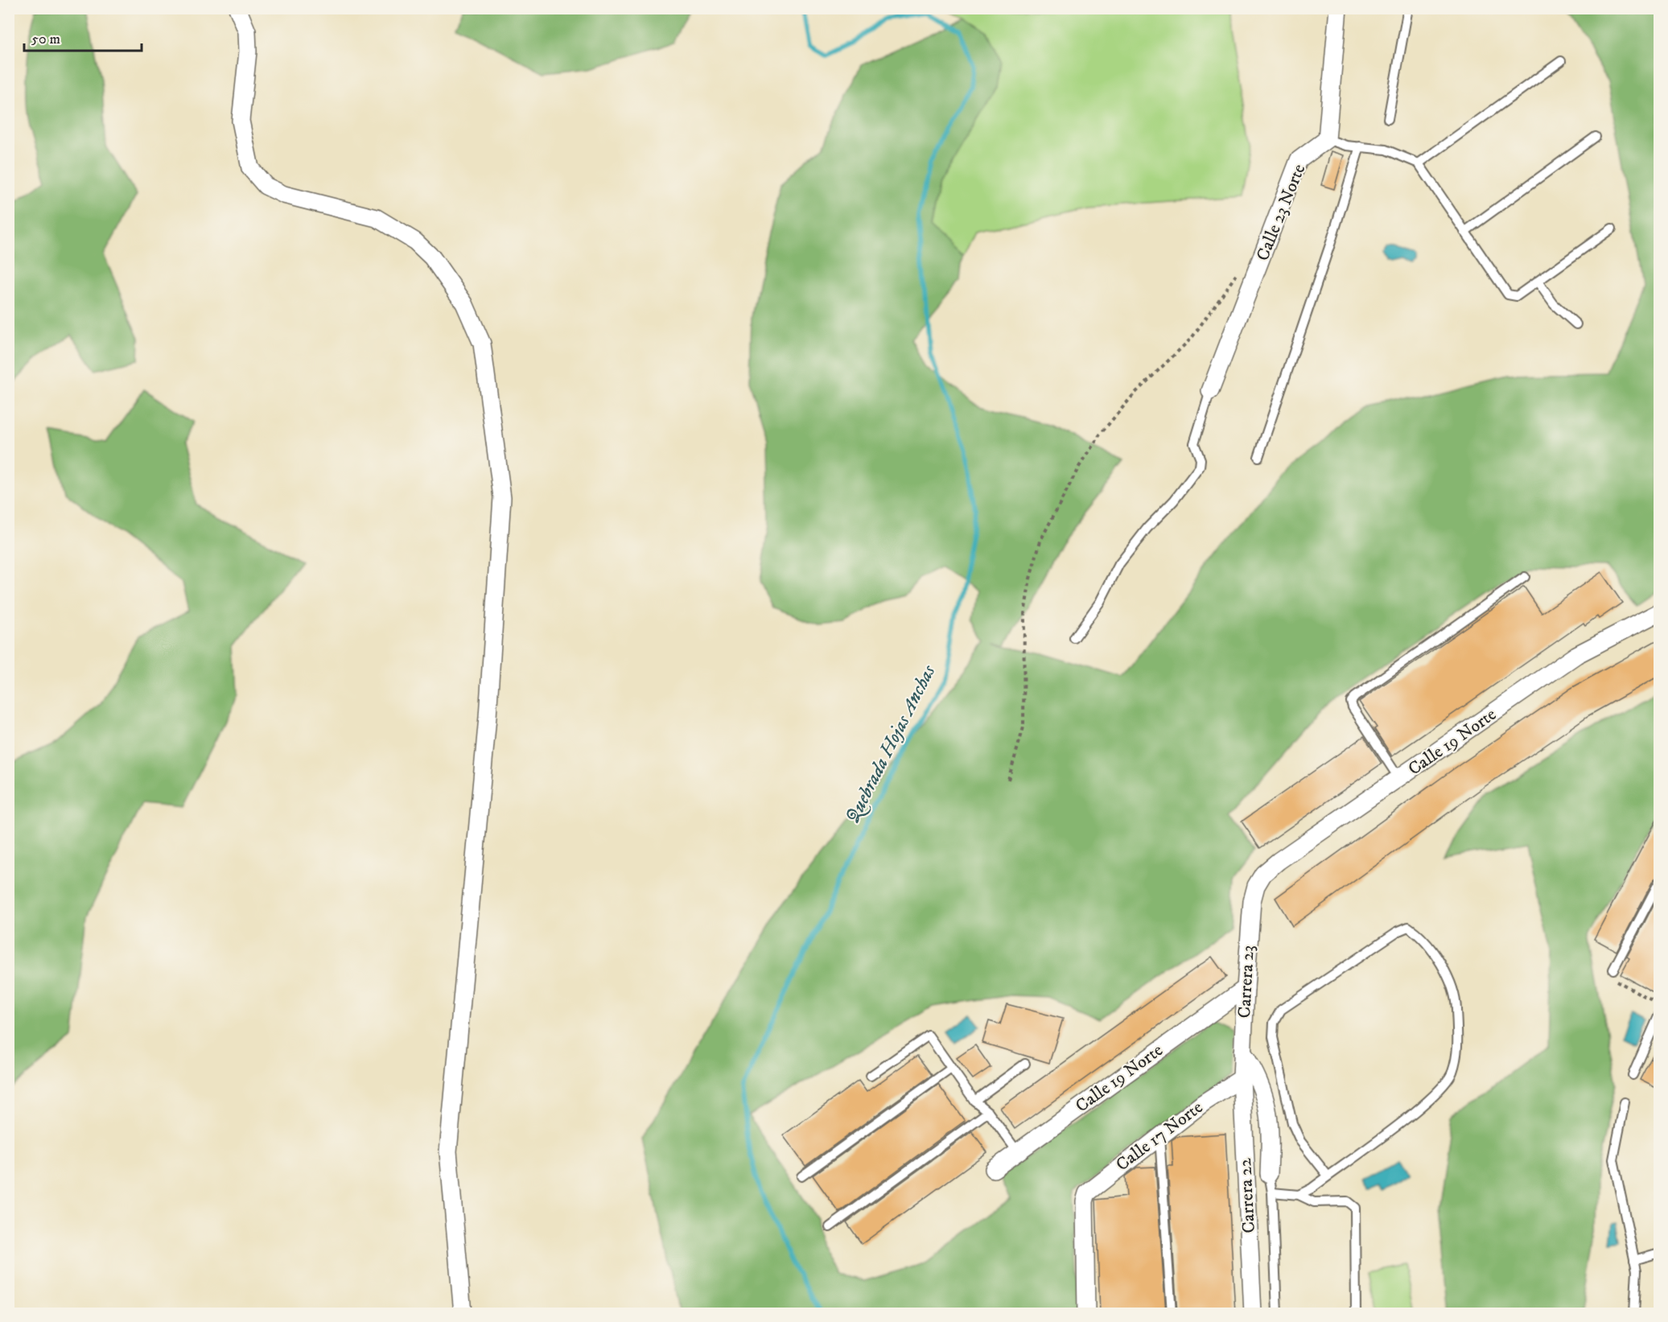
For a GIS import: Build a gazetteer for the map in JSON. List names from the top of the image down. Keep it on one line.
{"streets":{"street":["Calle 23 Norte","Calle 19 Norte","Carrera 23","Calle 17 Norte","Carrera 22"]},"crossings":[["Calle 19 Norte","Carrera 23"],["Carrera 23","Calle 17 Norte"],["Carrera 23","Carrera 22"],["Calle 17 Norte","Carrera 22"]],"water":["Quebrada Hojas Anchas"],"scale_bar":"50 m"}
